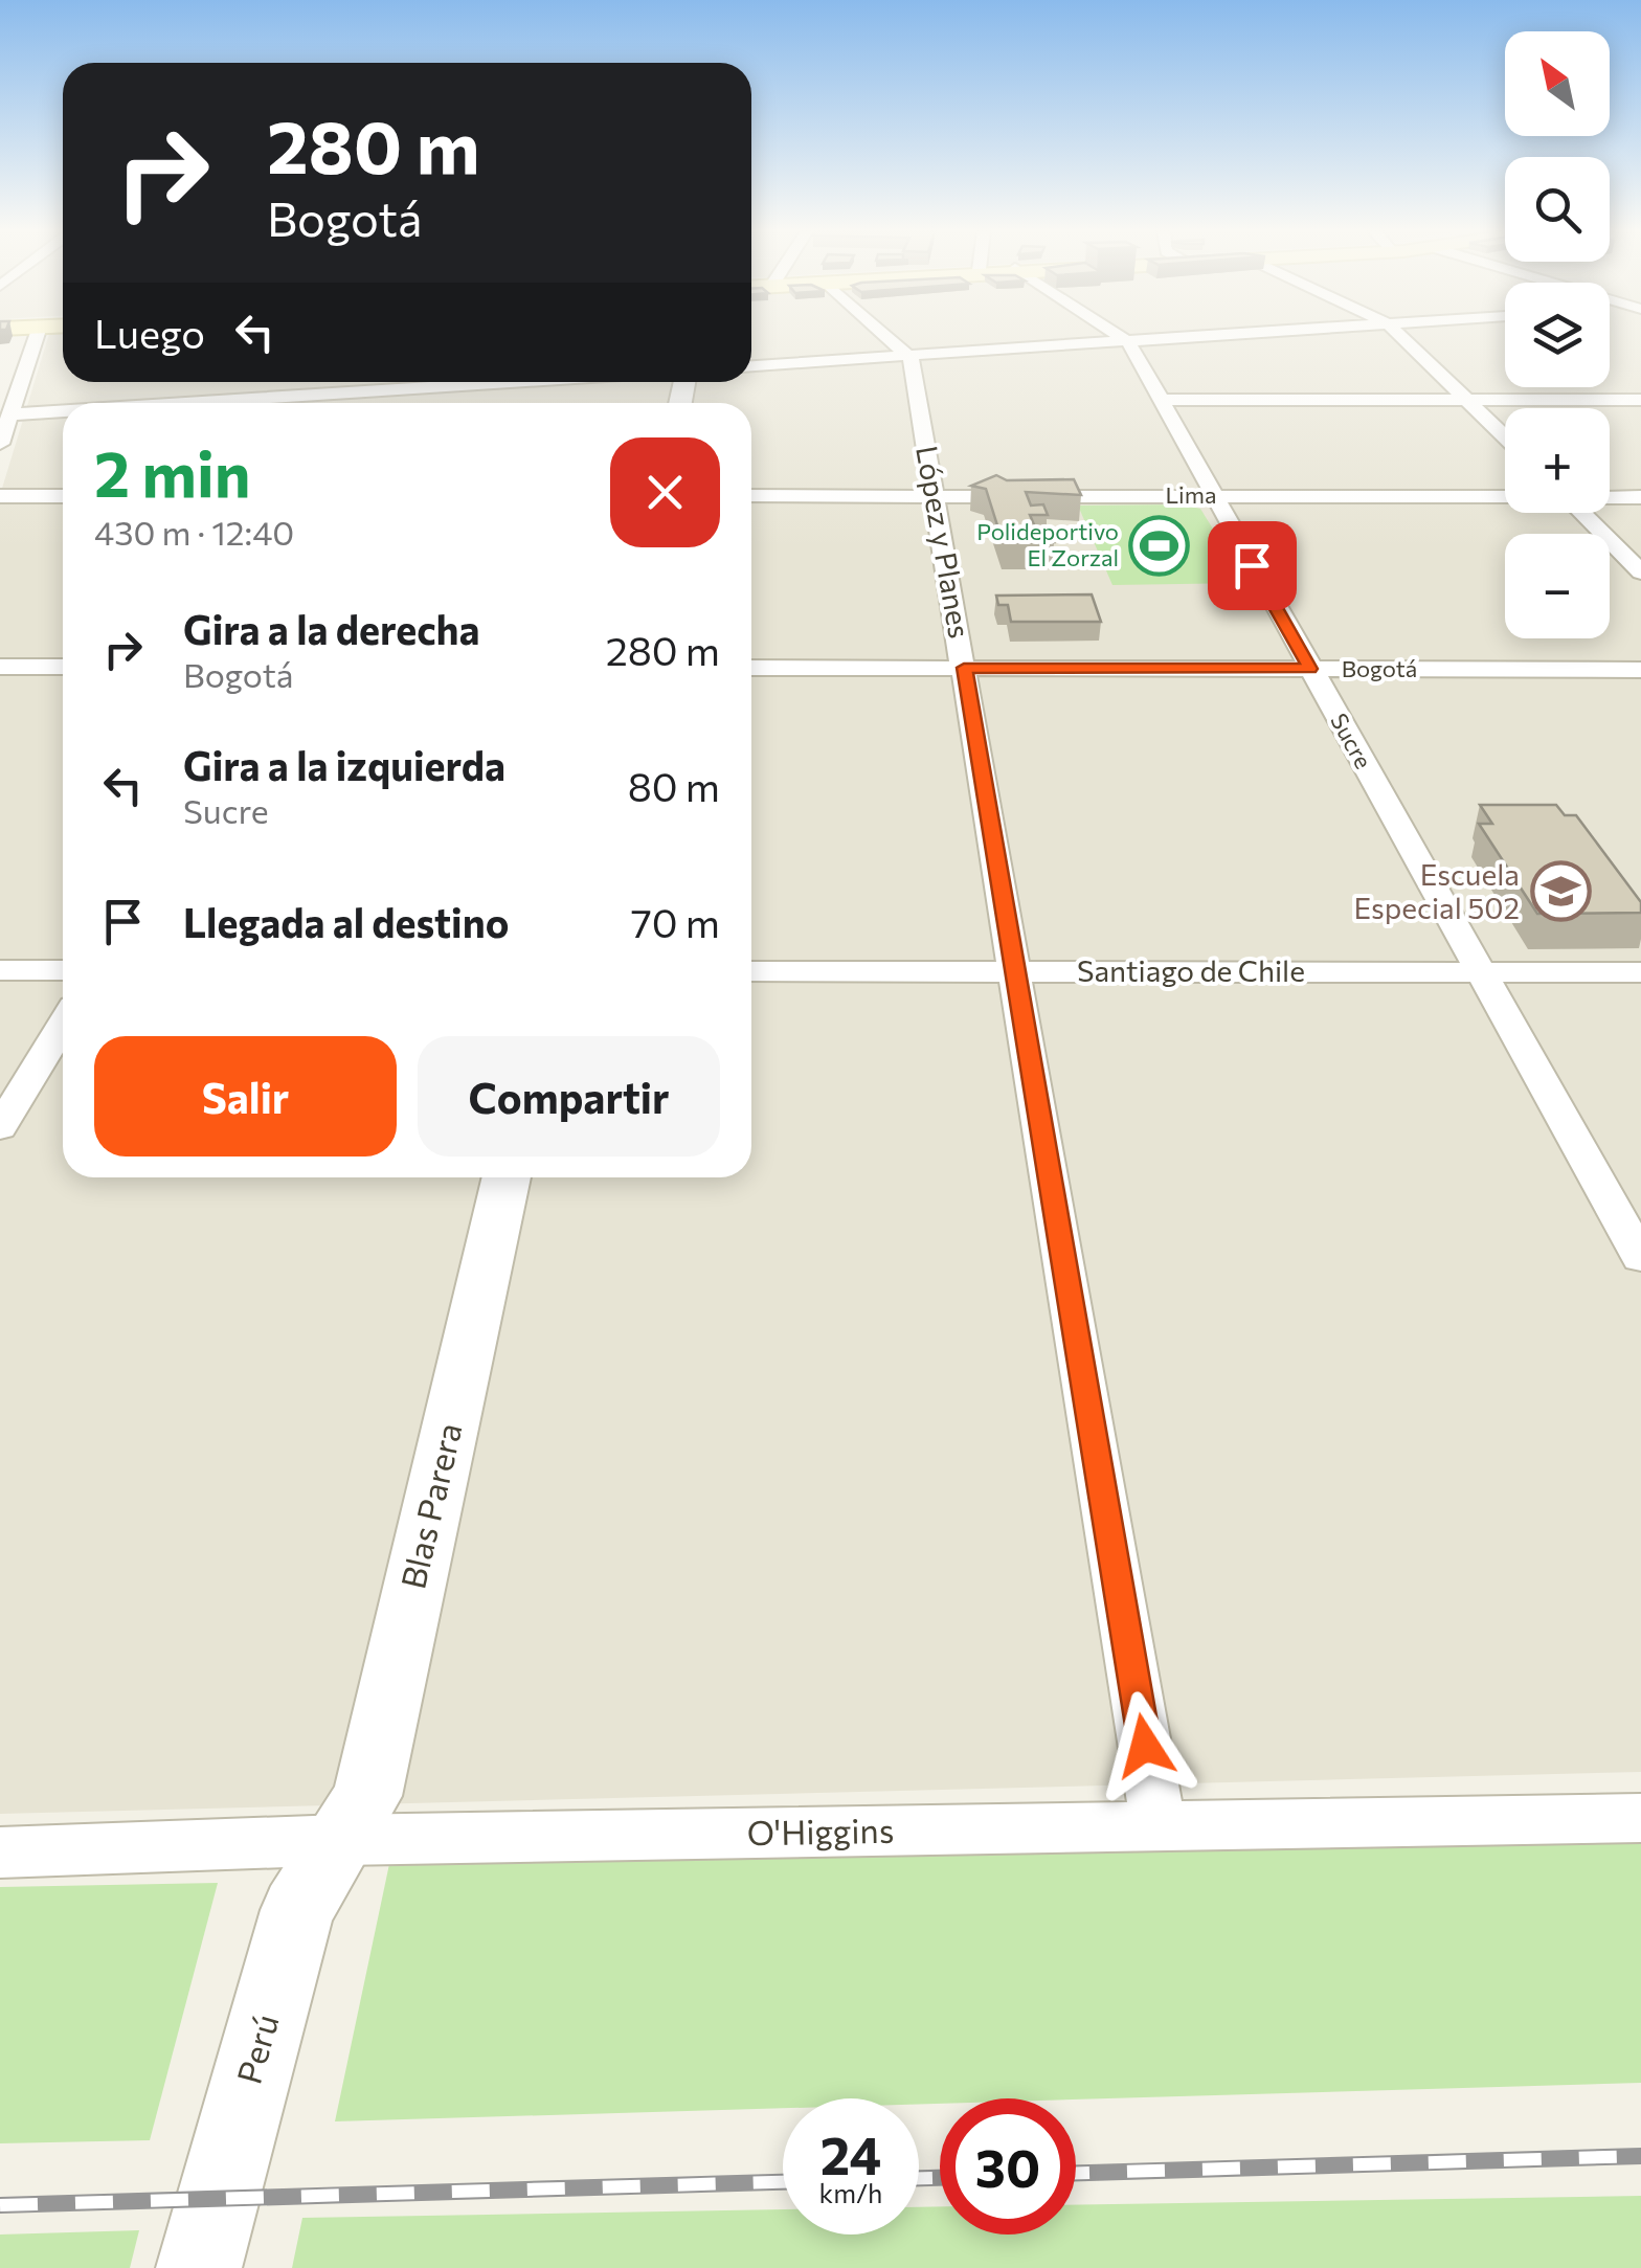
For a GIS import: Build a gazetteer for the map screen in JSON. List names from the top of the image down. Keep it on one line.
{"streets":{"street":["Lima","López y Planes","Bogotá","Sucre","Santiago de Chile","Blas Parera","O'Higgins","Perú"]},"crossings":[["Lima","López y Planes"],["Lima","Sucre"],["López y Planes","Bogotá"],["López y Planes","Santiago de Chile"],["López y Planes","O'Higgins"],["Bogotá","Sucre"],["Sucre","Santiago de Chile"],["Blas Parera","O'Higgins"],["Blas Parera","Perú"],["O'Higgins","Perú"]],"places":{"sports":["Polideportivo El Zorzal"],"school or university":["Escuela Especial 502"]},"north":"top left","page":{"map_buttons":["+","−"],"turn":["280 m","Bogotá"],"then":"Luego","heading":["2 min","430 m · 12:40"],"list":[{"name":"Gira a la derecha","note":"Bogotá","value":"280 m"},{"name":"Gira a la izquierda","note":"Sucre","value":"80 m"},{"name":"Llegada al destino","value":"70 m"}],"buttons":["Salir","Compartir"],"speed":"24 km/h","limit":"30"}}
